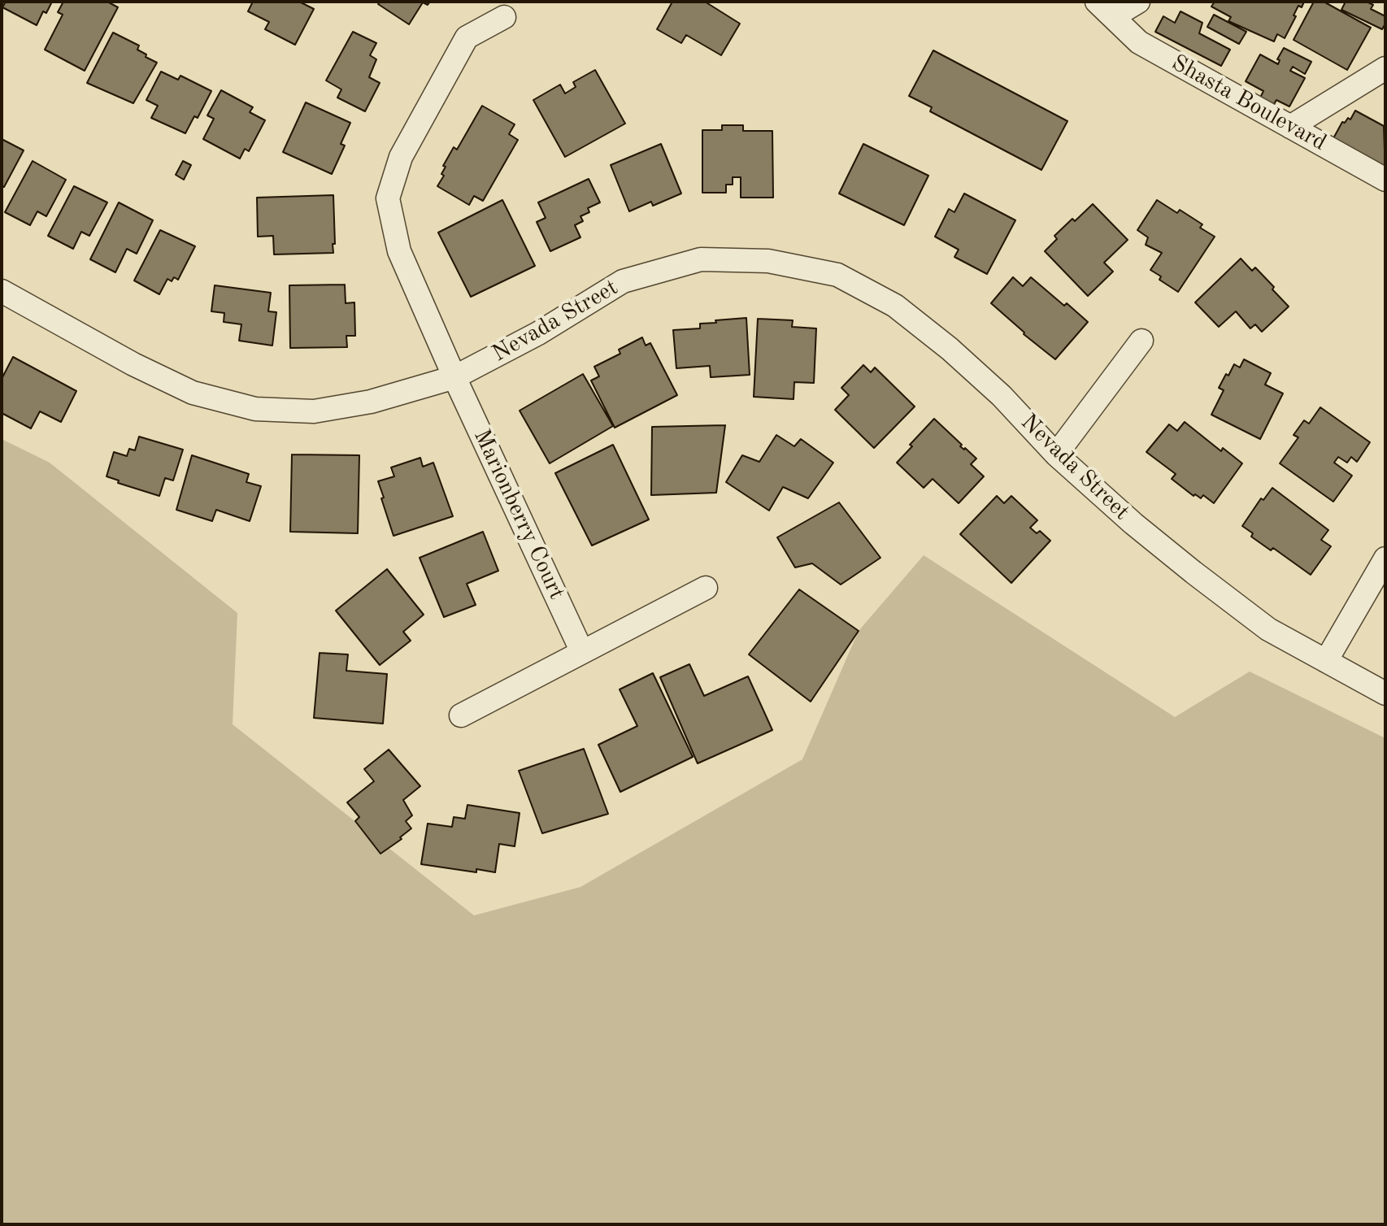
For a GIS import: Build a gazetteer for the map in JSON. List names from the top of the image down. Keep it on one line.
{"streets":{"street":["Shasta Boulevard","Nevada Street","Marionberry Court"]},"crossings":[["Nevada Street","Marionberry Court"]]}
